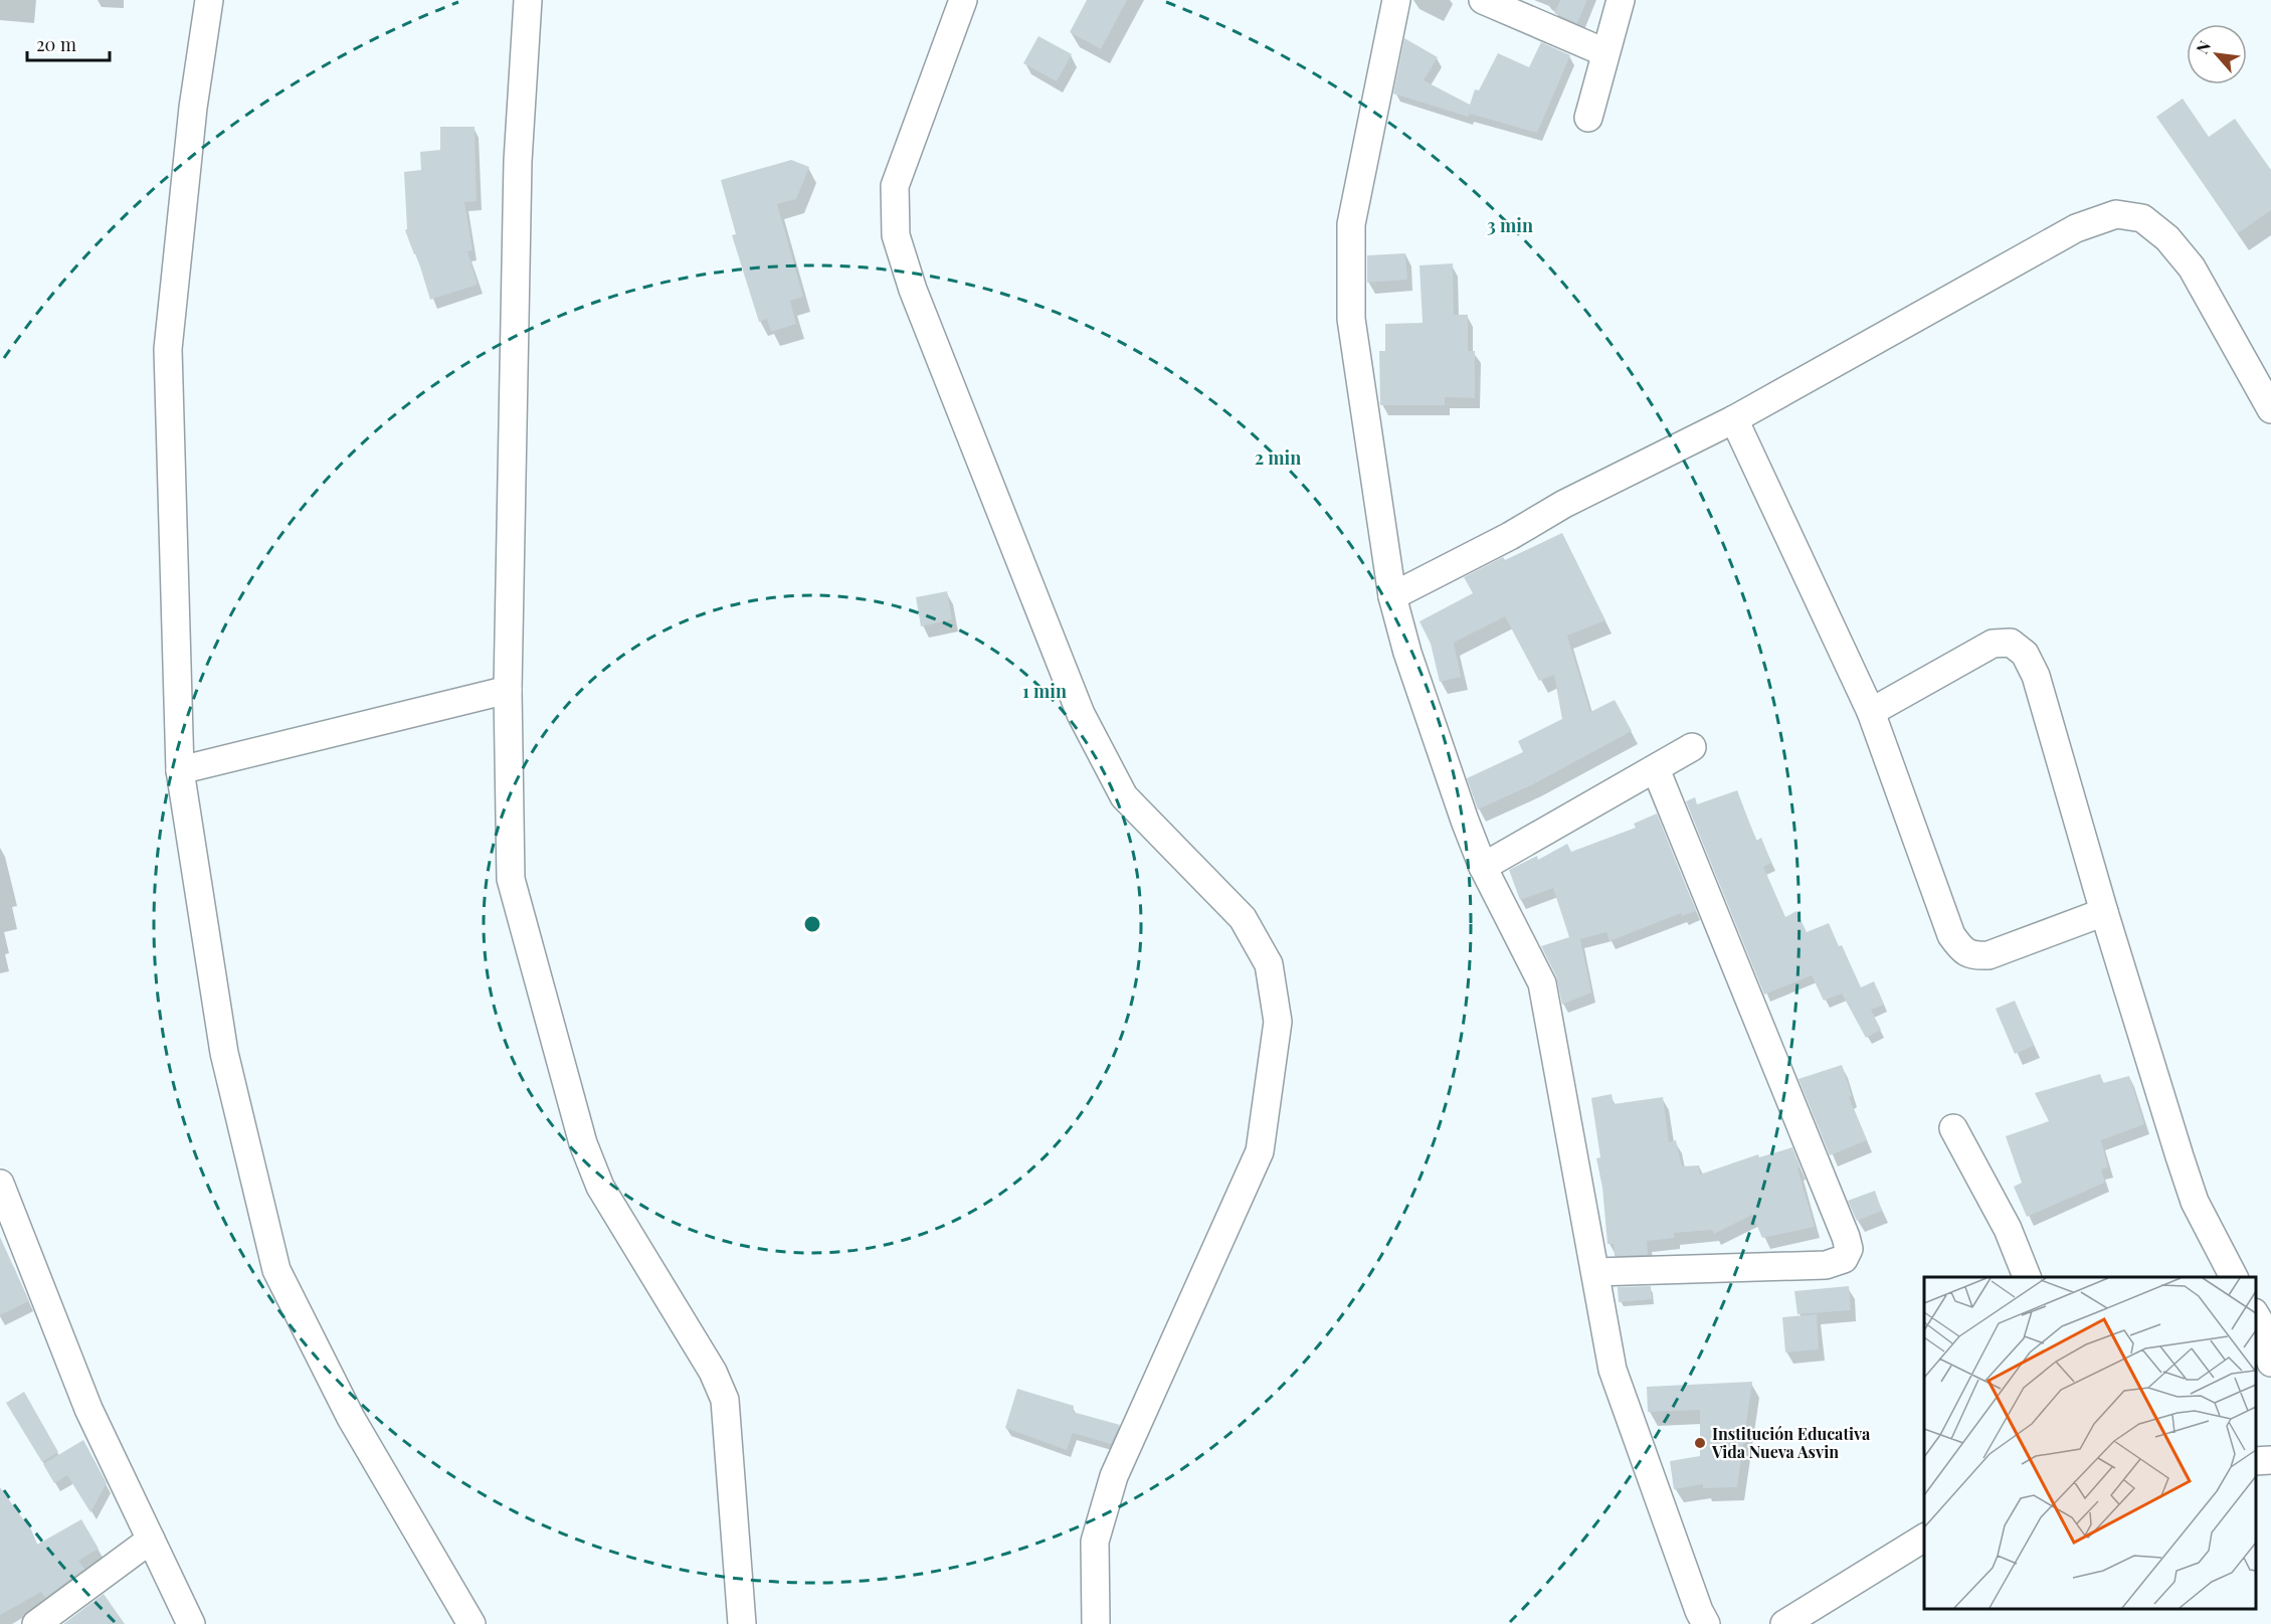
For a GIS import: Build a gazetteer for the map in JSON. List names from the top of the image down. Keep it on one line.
{"places":["Institución Educativa Vida Nueva Asvin"],"scale_bar":"20 m","north":"top left","rings":["3 min","2 min","1 min"]}
